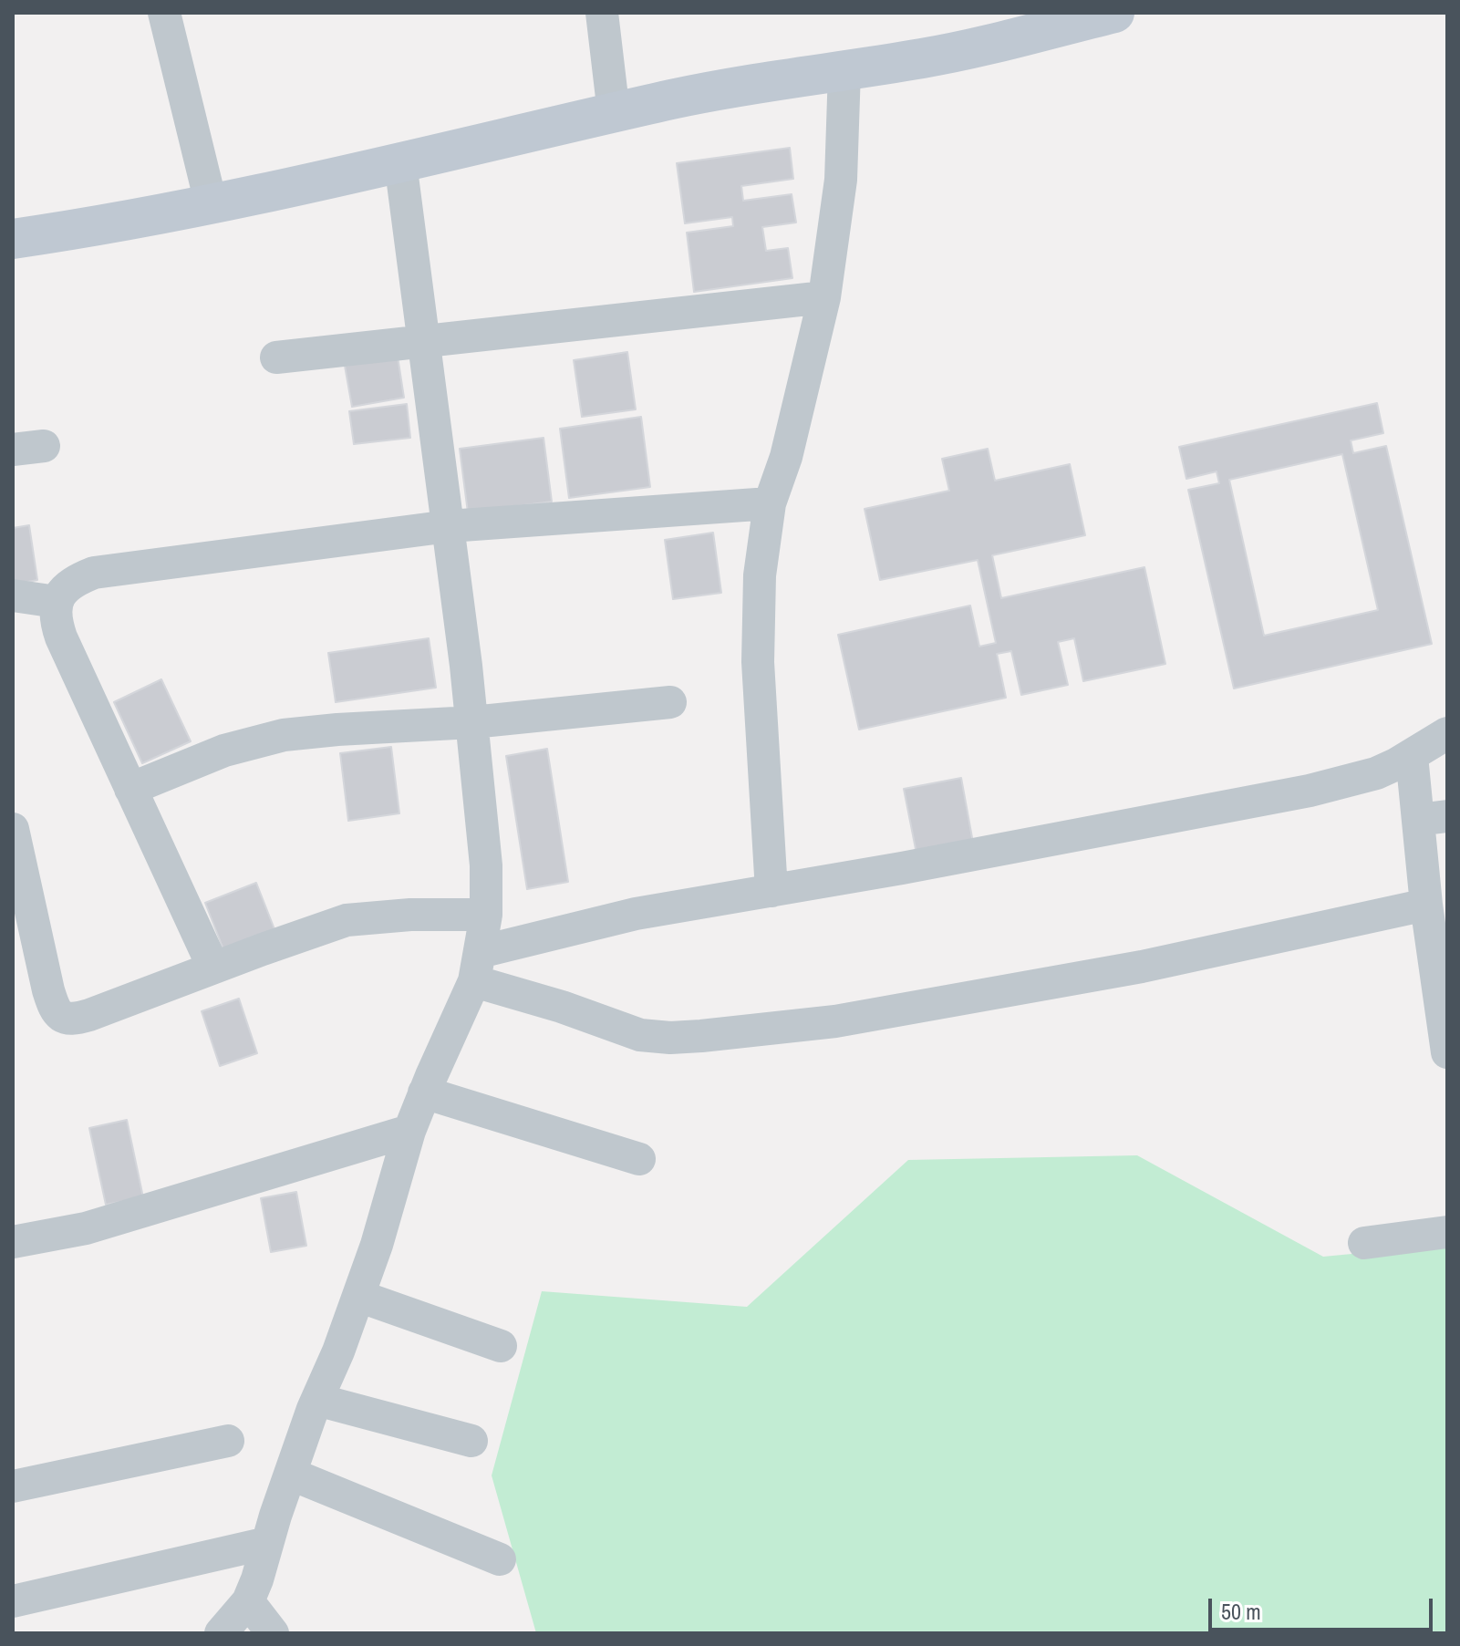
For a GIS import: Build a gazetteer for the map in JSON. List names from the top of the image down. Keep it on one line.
{"scale_bar":"50 m"}
